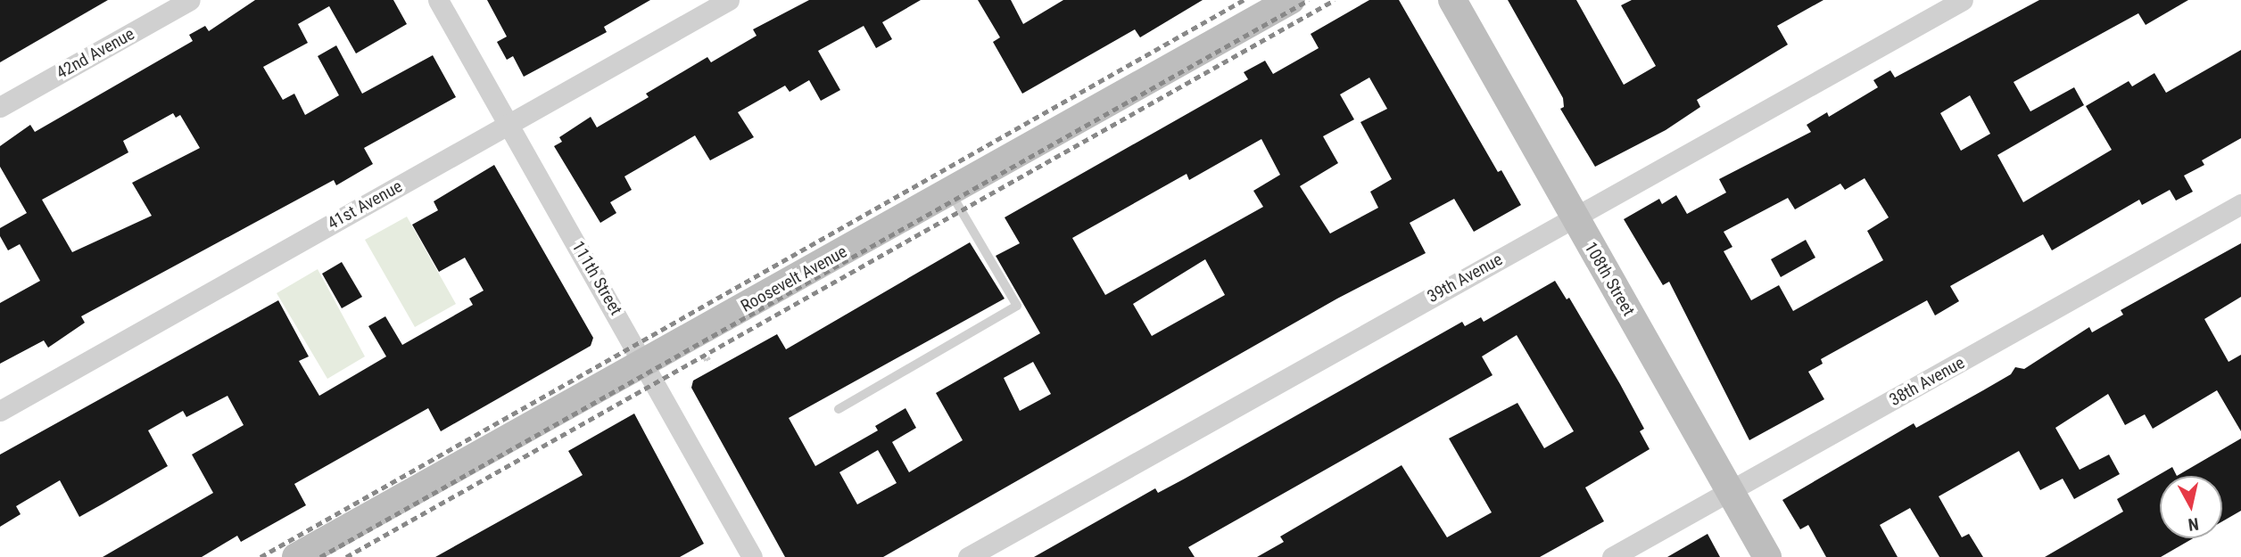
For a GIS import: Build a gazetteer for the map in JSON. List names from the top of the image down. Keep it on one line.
{"streets":{"main road":["Roosevelt Avenue","108th Street"],"street":["42nd Avenue","41st Avenue","111th Street","39th Avenue","38th Avenue"]},"crossings":[["41st Avenue","111th Street"],["111th Street","Roosevelt Avenue"],["39th Avenue","108th Street"],["108th Street","38th Avenue"]],"north":"bottom"}
